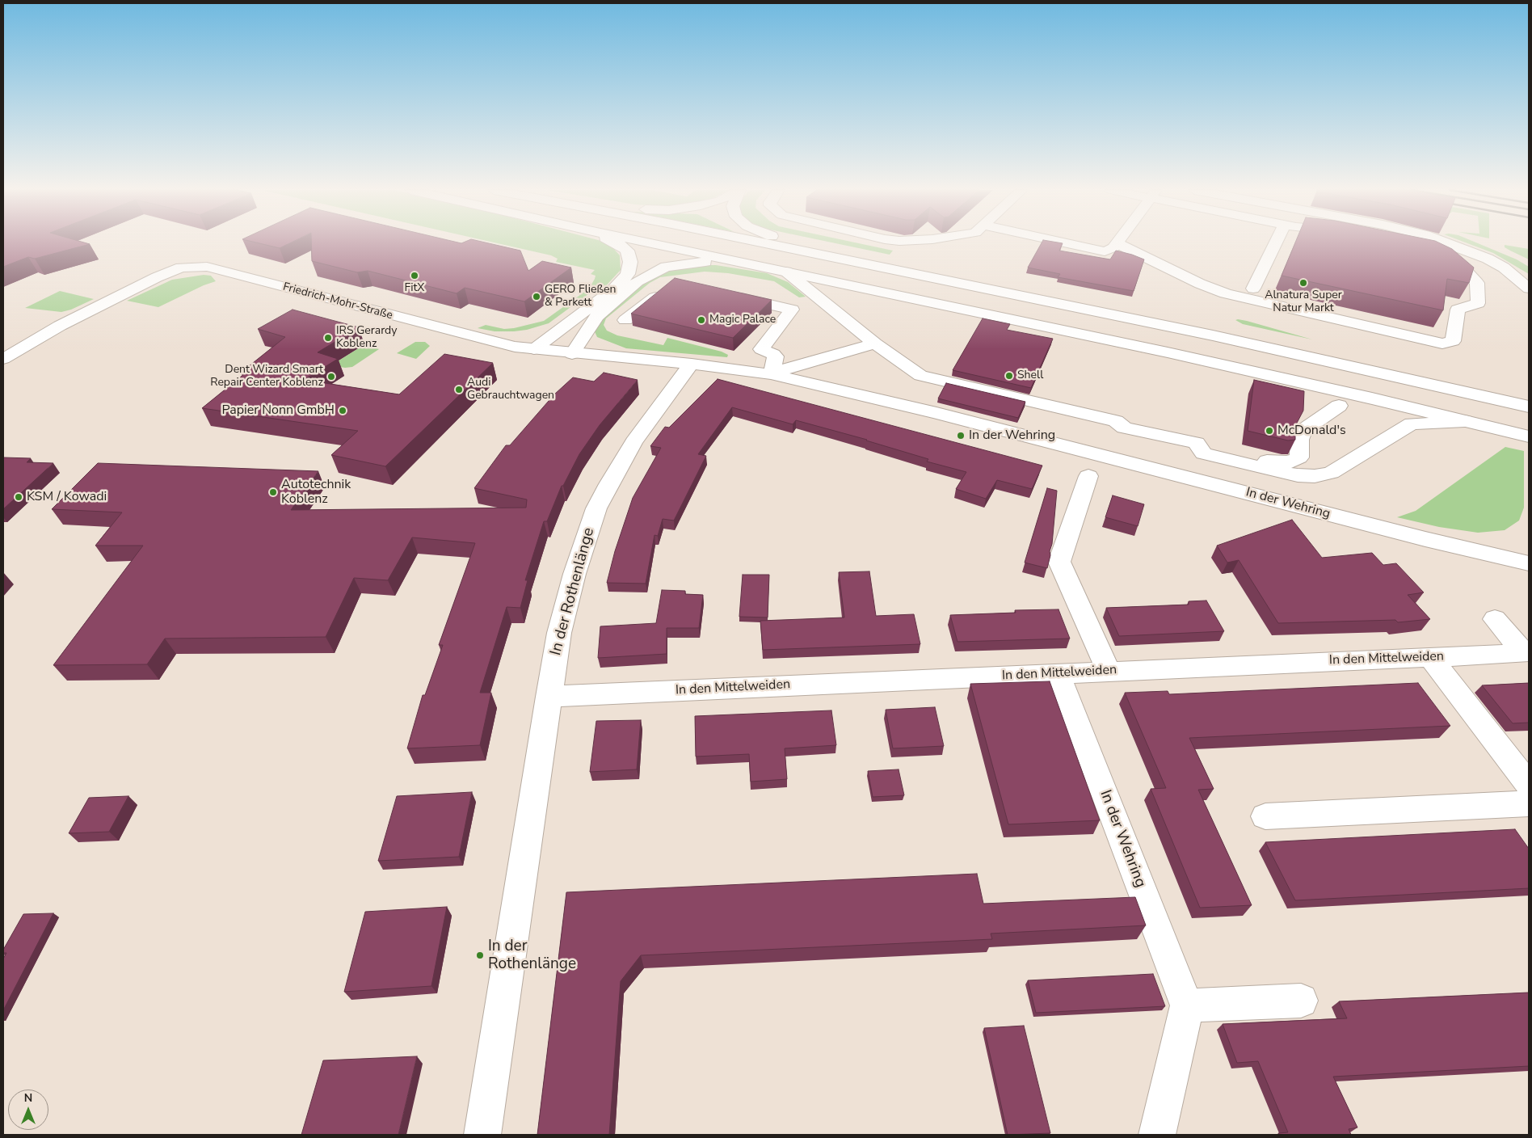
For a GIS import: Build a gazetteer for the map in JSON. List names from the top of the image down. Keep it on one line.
{"streets":{"main road":["Friedrich-Mohr-Straße","In der Wehring","In der Rothenlänge","In den Mittelweiden"]},"crossings":[["Friedrich-Mohr-Straße","In der Wehring"],["Friedrich-Mohr-Straße","In der Rothenlänge"],["In der Wehring","In der Rothenlänge"],["In der Wehring","In den Mittelweiden"],["In der Rothenlänge","In den Mittelweiden"]],"places":["FitX","Alnatura Super Natur Markt","GERO Fließen & Parkett","Magic Palace","IRS Gerardy Koblenz","Shell","Dent Wizard Smart Repair Center Koblenz","Audi Gebrauchtwagen","Papier Nonn GmbH","McDonald's","In der Wehring","Autotechnik Koblenz","KSM / Kowadi","In der Rothenlänge"],"north":"top"}
